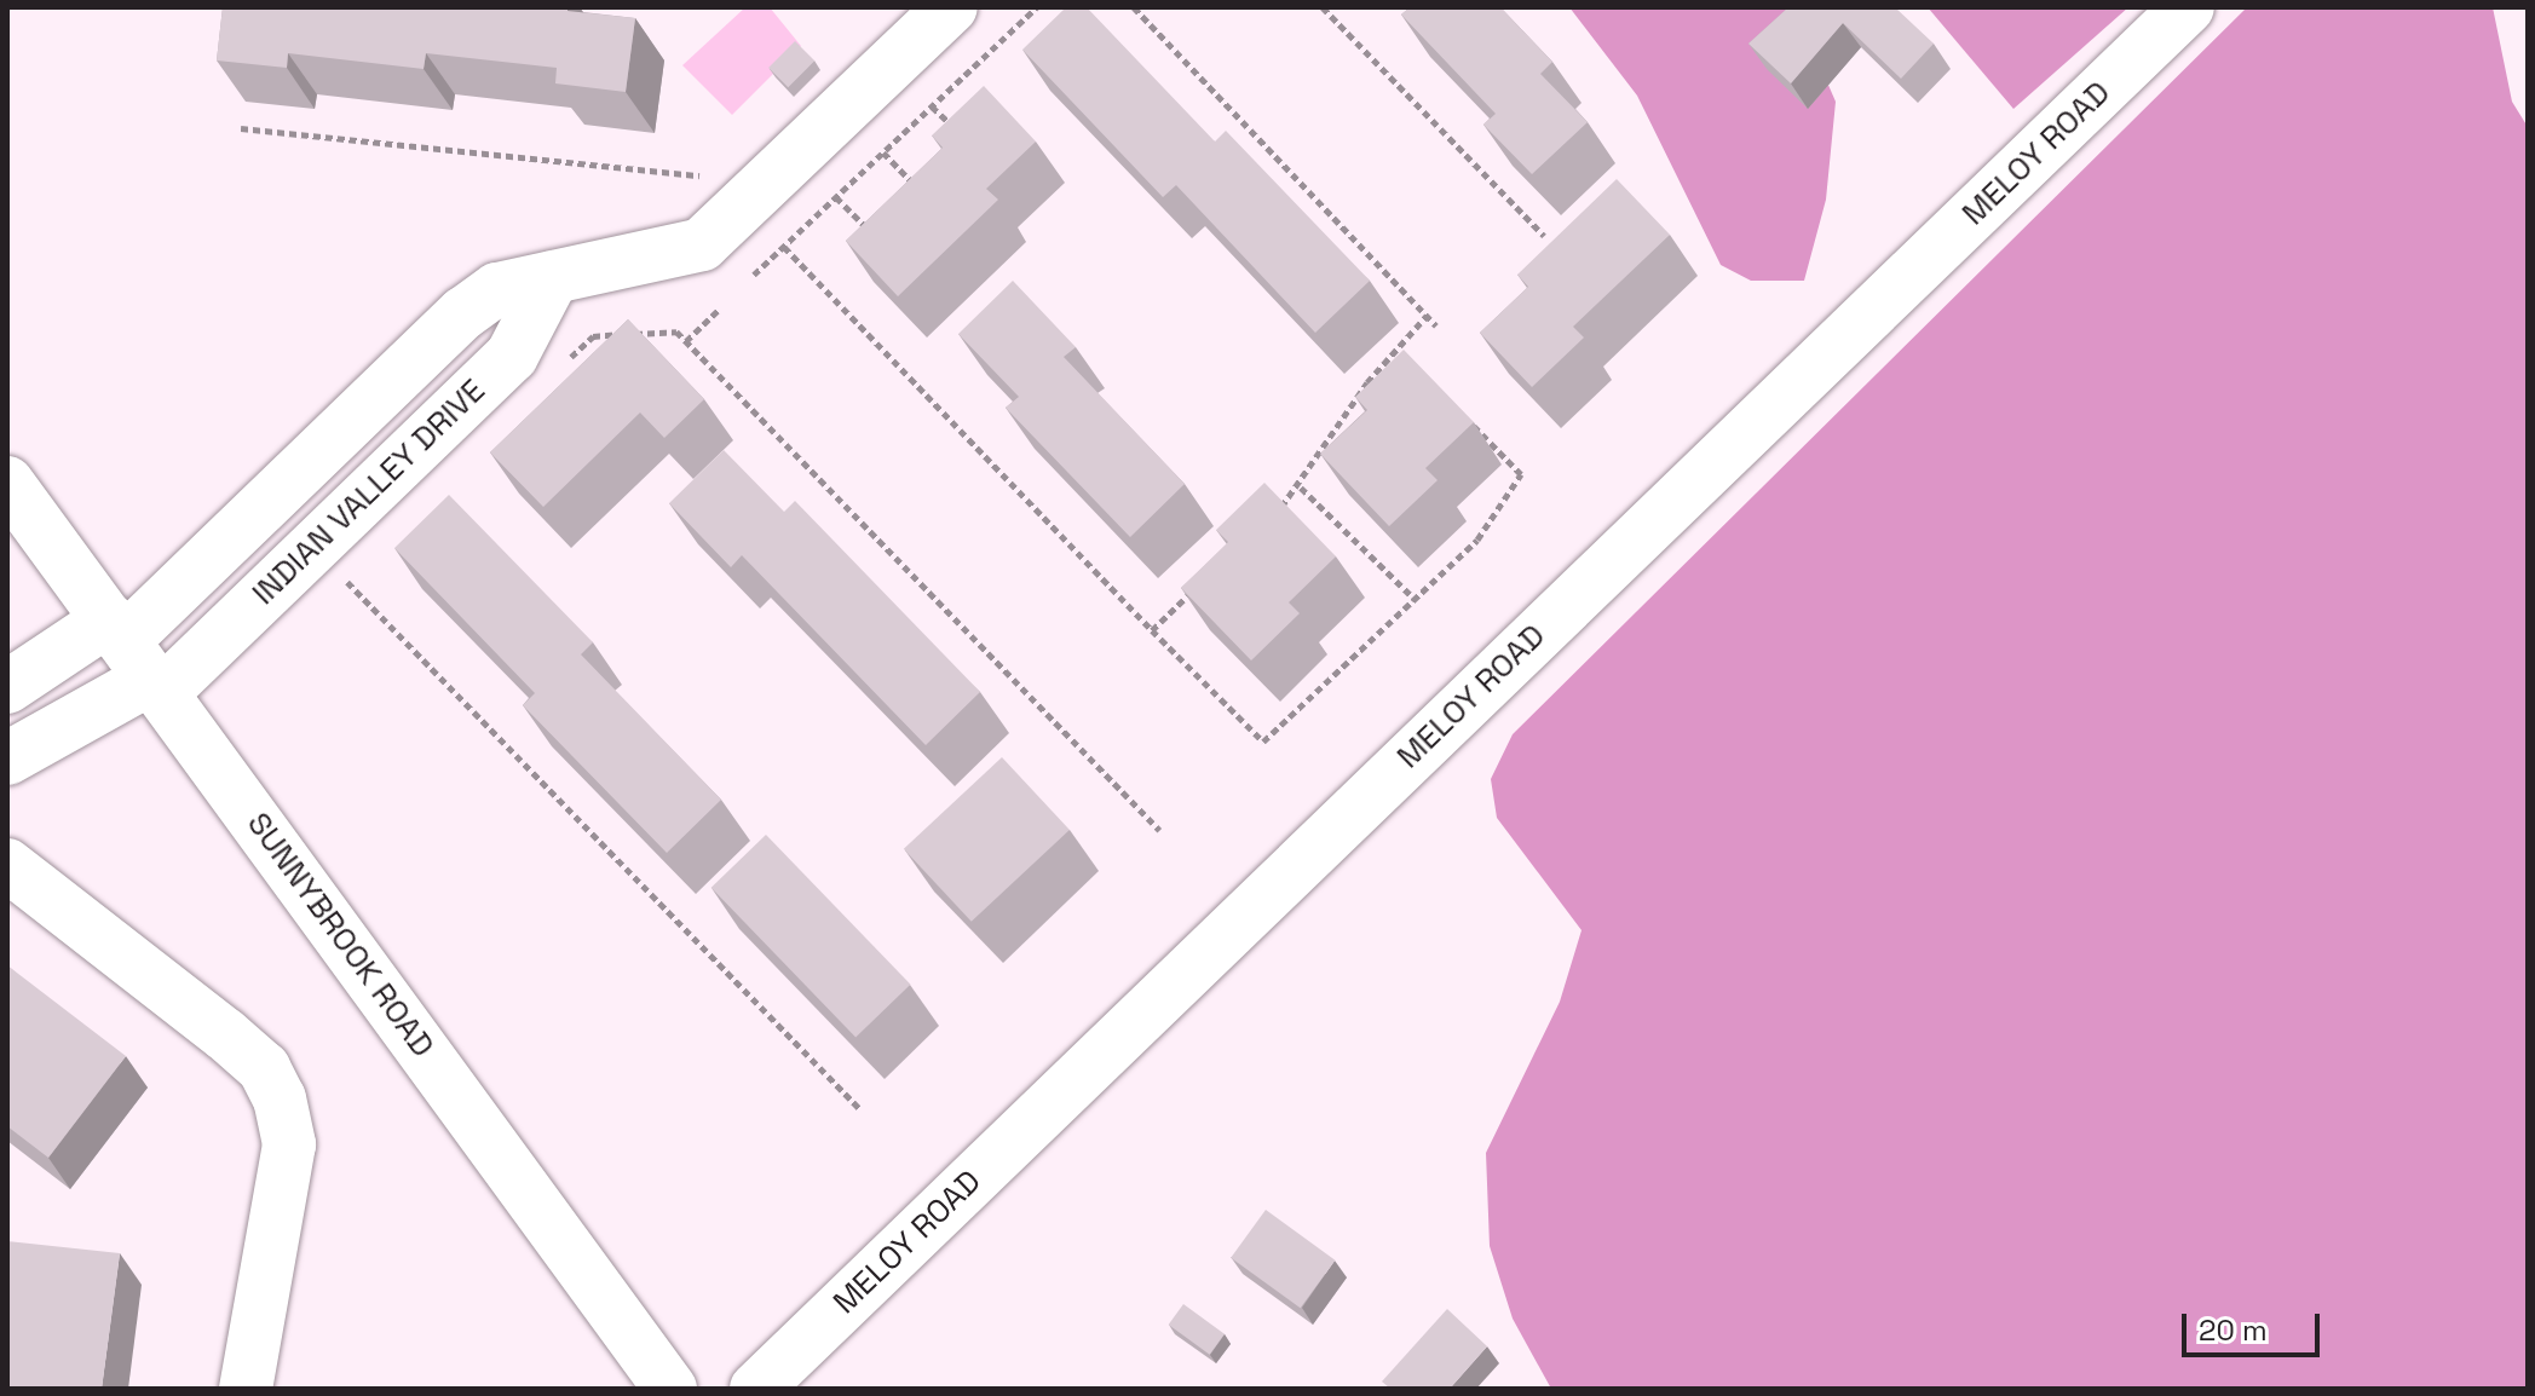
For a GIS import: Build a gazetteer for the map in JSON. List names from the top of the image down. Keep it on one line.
{"streets":{"street":["MELOY ROAD","INDIAN VALLEY DRIVE","SUNNYBROOK ROAD"]},"crossings":[["INDIAN VALLEY DRIVE","SUNNYBROOK ROAD"]],"scale_bar":"20 m"}
